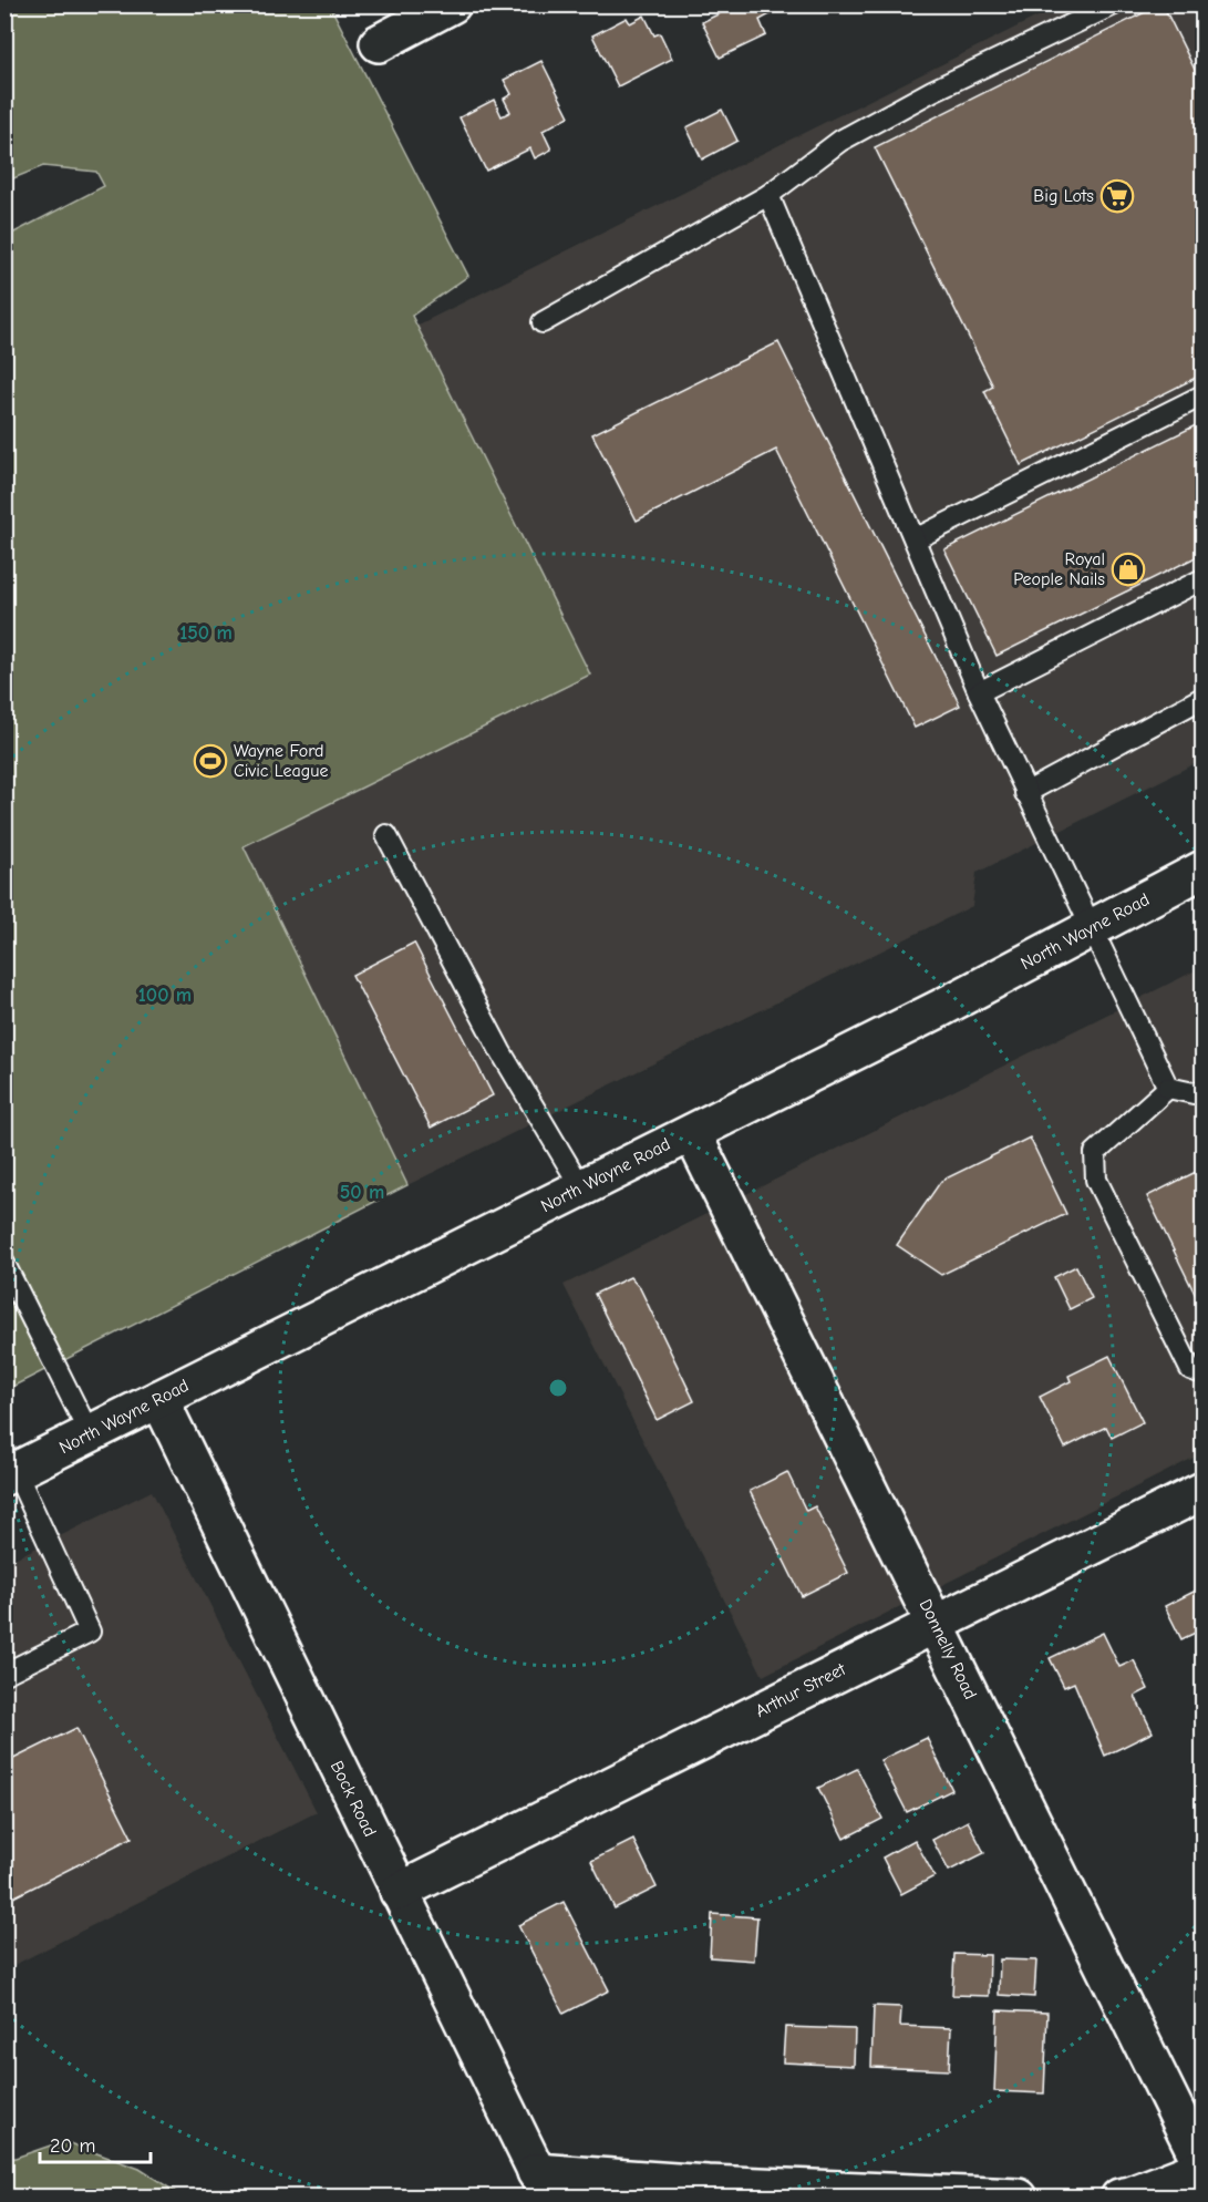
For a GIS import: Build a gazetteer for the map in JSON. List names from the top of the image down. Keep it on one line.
{"streets":{"street":["North Wayne Road","Donnelly Road","Arthur Street","Bock Road"]},"crossings":[["North Wayne Road","Donnelly Road"],["North Wayne Road","Bock Road"],["Donnelly Road","Arthur Street"],["Arthur Street","Bock Road"]],"places":{"supermarket":["Big Lots"],"shop":["Royal People Nails"],"sports":["Wayne Ford Civic League"]},"scale_bar":"20 m","rings":["150 m","100 m","50 m"]}
